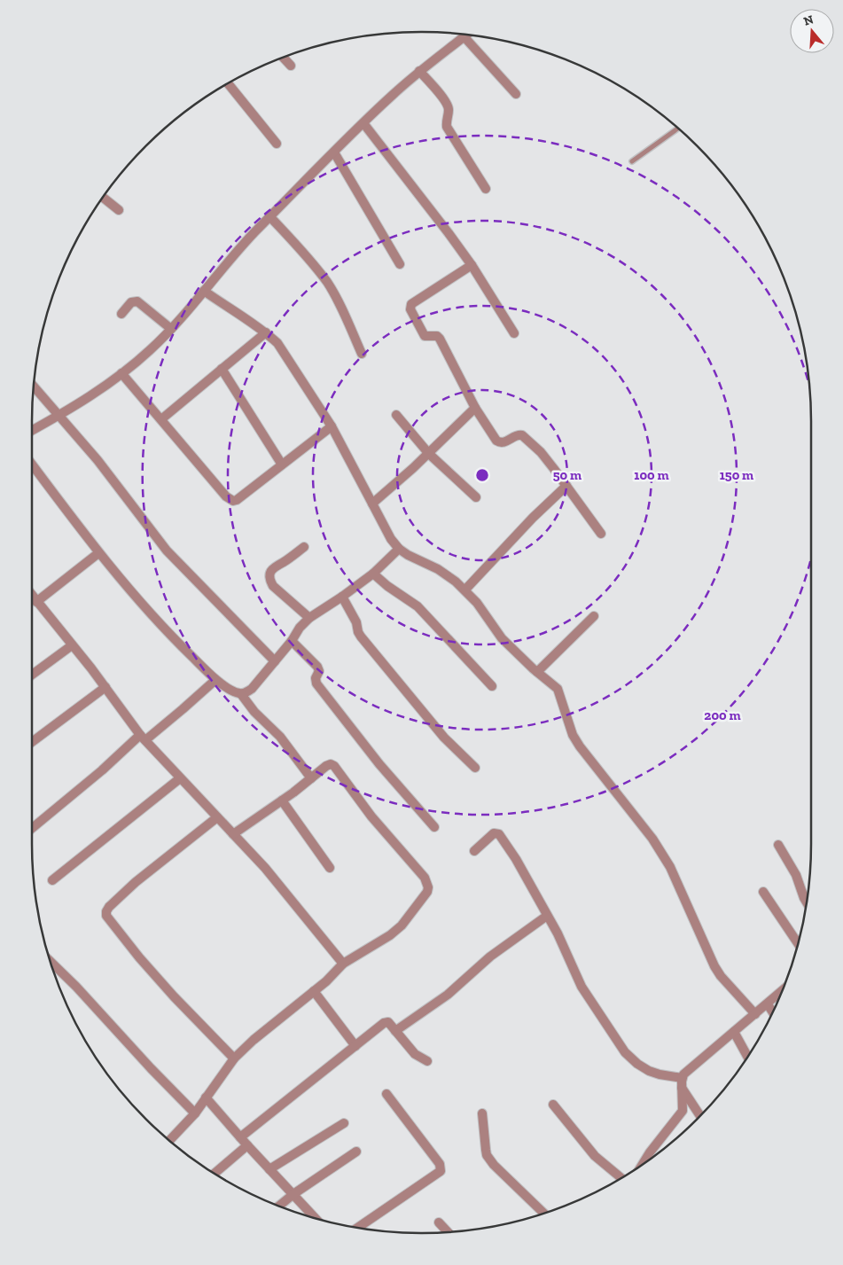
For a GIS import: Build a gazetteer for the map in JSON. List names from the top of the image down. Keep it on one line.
{"north":"top","rings":["50 m","100 m","150 m","200 m"]}
